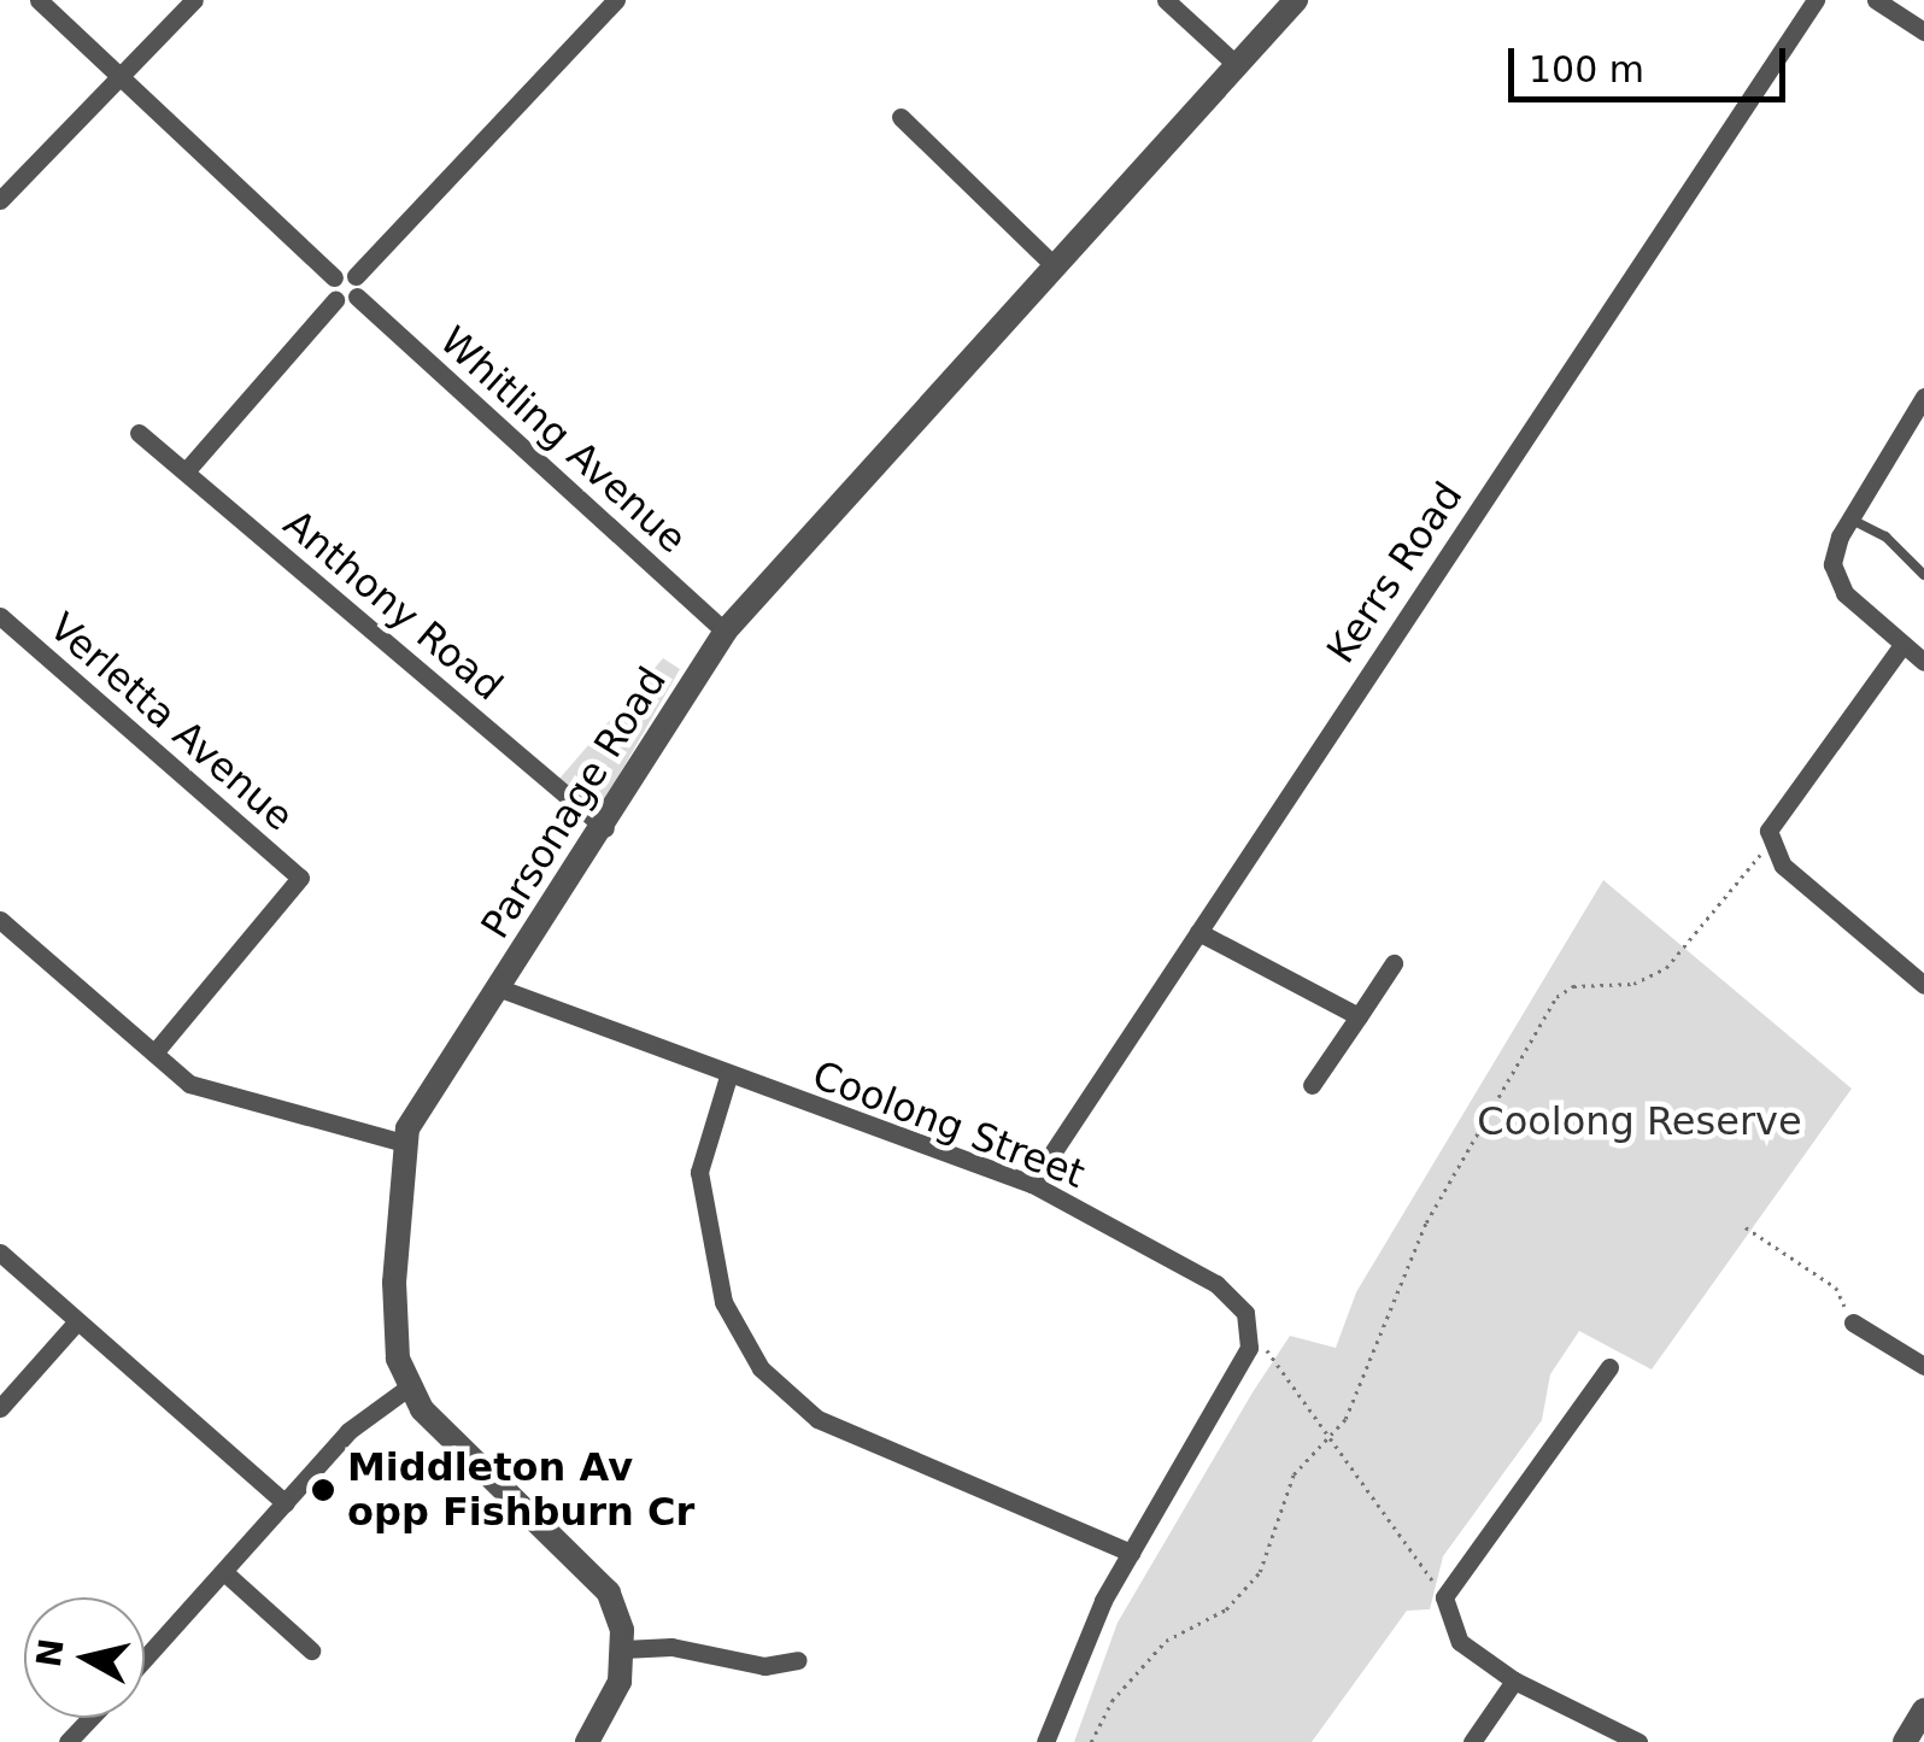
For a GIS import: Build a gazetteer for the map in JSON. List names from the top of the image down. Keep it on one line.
{"streets":{"street":["Whitling Avenue","Kerrs Road","Anthony Road","Verletta Avenue","Parsonage Road","Coolong Street"]},"crossings":[["Whitling Avenue","Parsonage Road"],["Kerrs Road","Coolong Street"],["Anthony Road","Parsonage Road"],["Parsonage Road","Coolong Street"]],"parks":["Coolong Reserve"],"places":["Middleton Av opp Fishburn Cr"],"scale_bar":"100 m","north":"left"}
